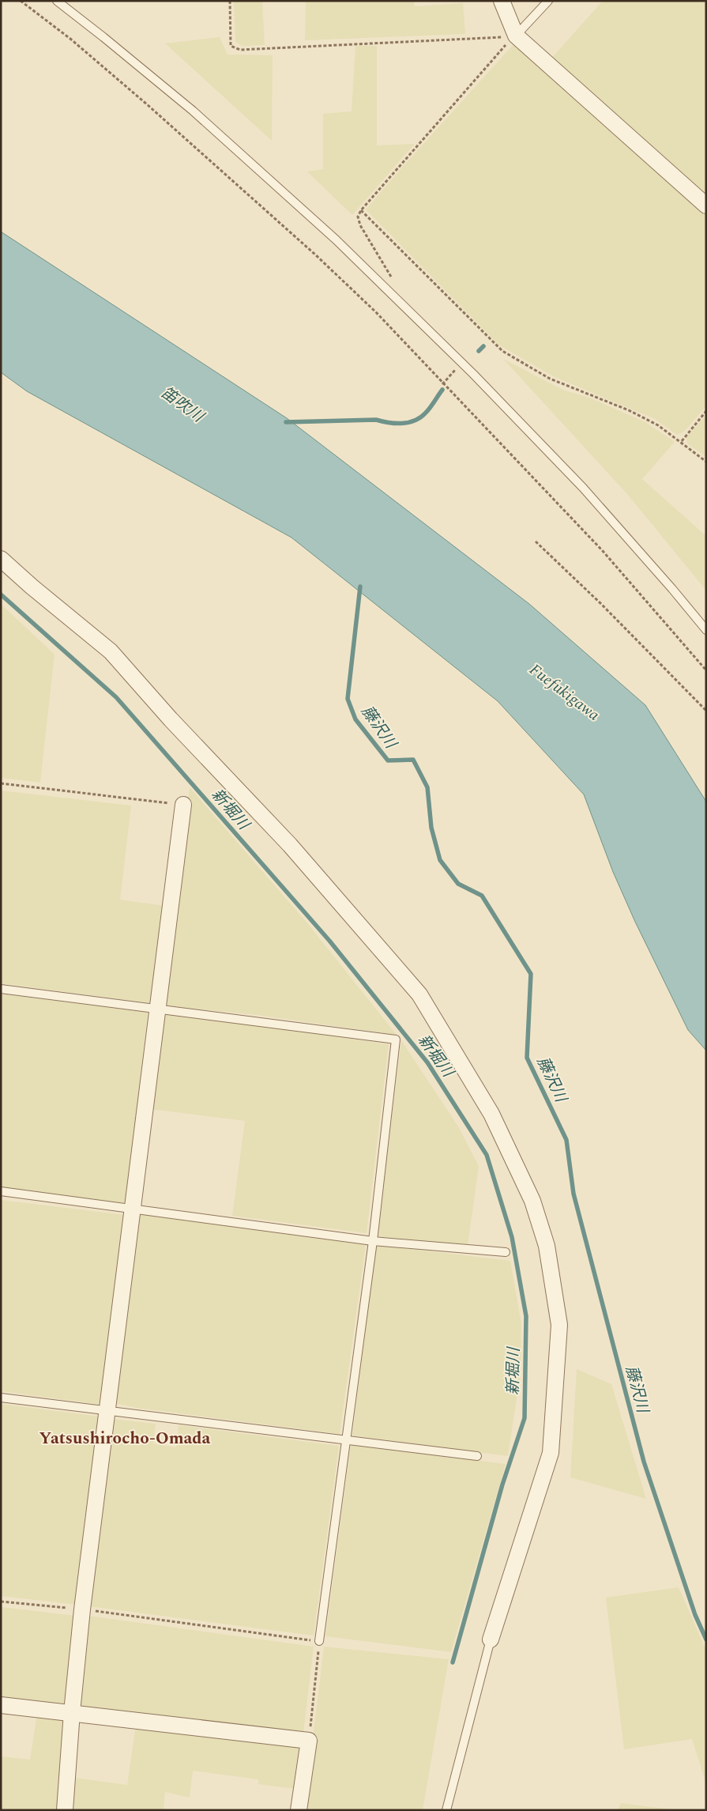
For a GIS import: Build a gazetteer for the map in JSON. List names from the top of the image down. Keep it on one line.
{"districts":["Yatsushirocho-Omada"],"water":["笛吹川","Fuefukigawa","藤沢川","新堀川"]}
